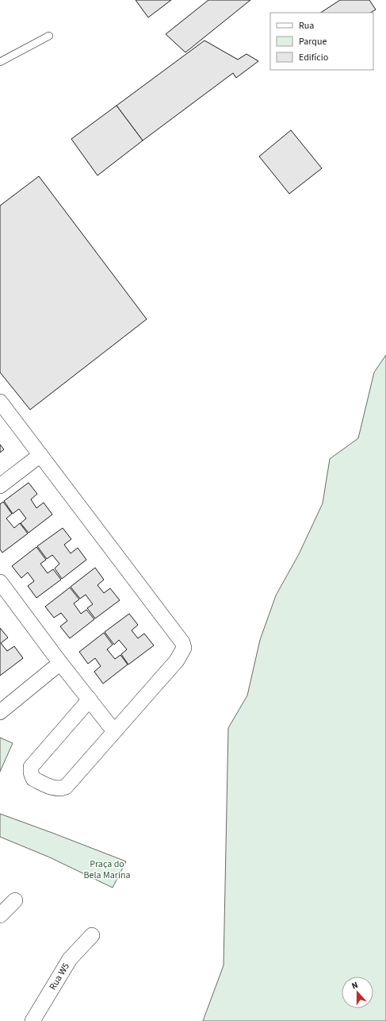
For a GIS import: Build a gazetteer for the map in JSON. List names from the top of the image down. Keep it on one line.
{"streets":{"street":["Rua W5"]},"parks":["Praça do Bela Marina"],"legend":["Rua","Parque","Edifício"],"north":"top"}
